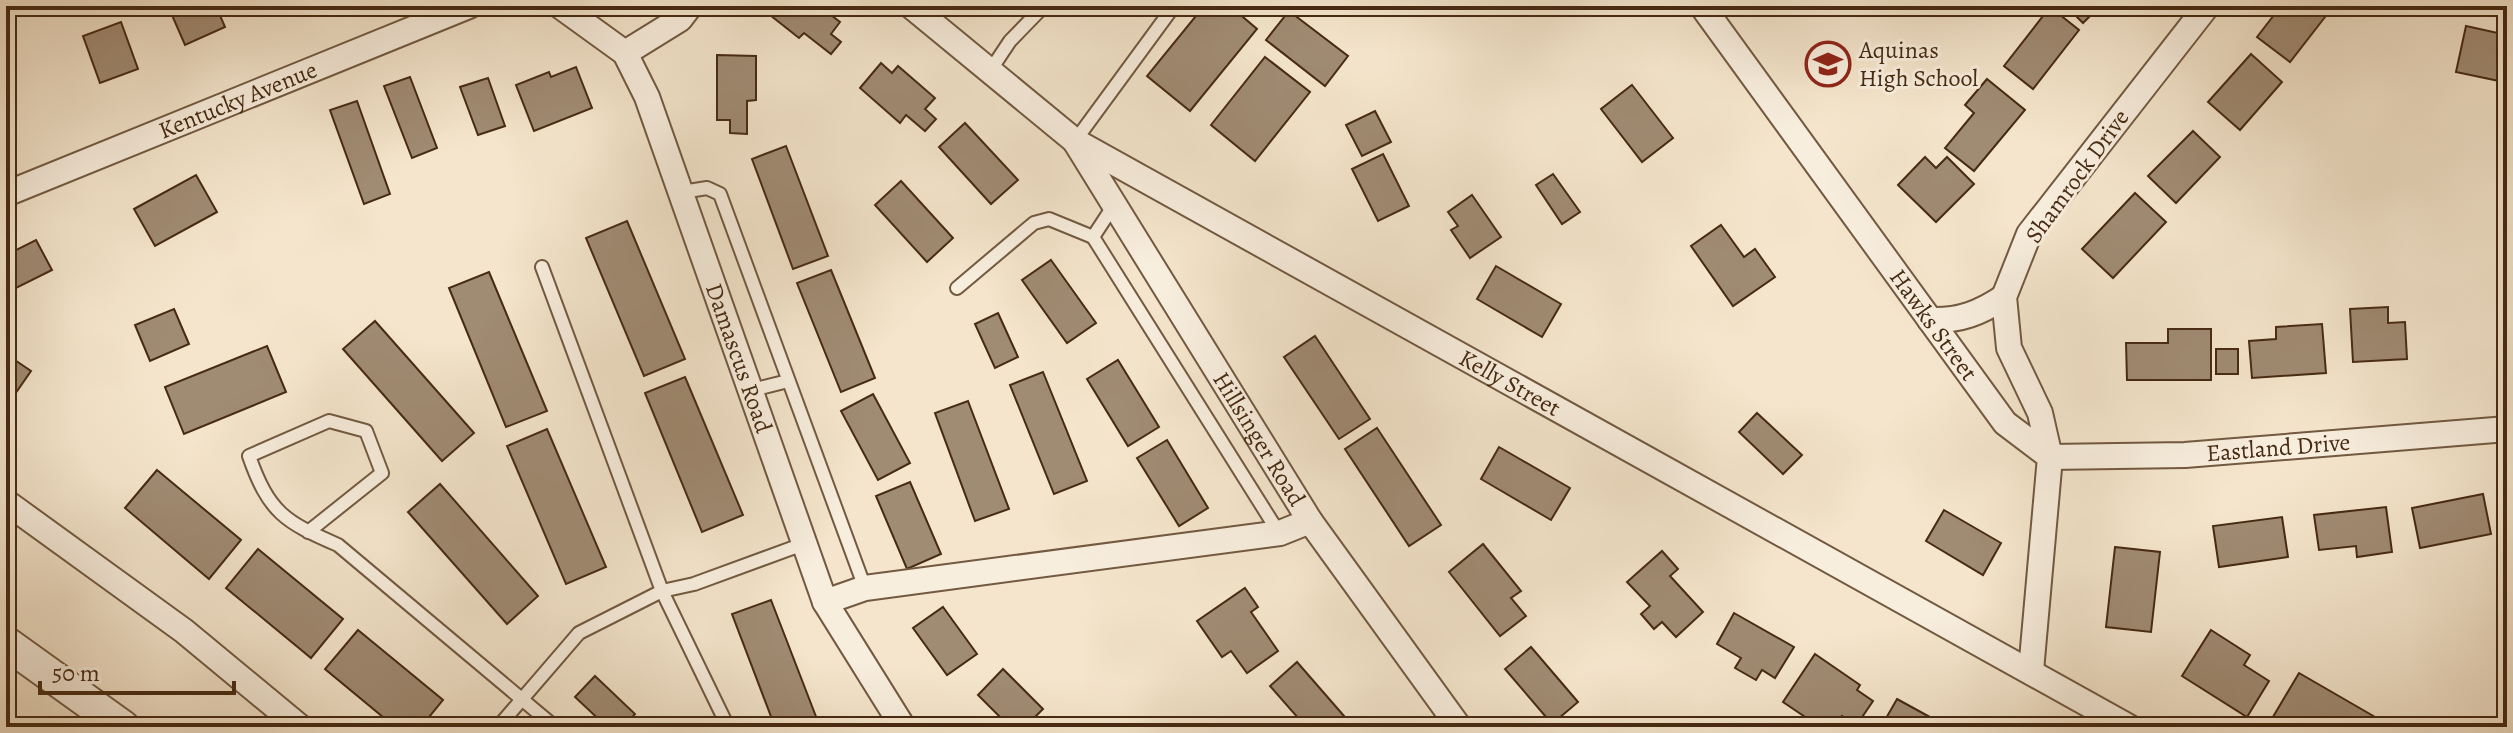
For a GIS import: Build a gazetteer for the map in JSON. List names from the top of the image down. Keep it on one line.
{"streets":{"street":["Kentucky Avenue","Shamrock Drive","Hawks Street","Damascus Road","Kelly Street","Hillsinger Road","Eastland Drive"]},"crossings":[["Shamrock Drive","Hawks Street"],["Shamrock Drive","Eastland Drive"],["Hawks Street","Eastland Drive"],["Kelly Street","Hillsinger Road"]],"places":{"school or university":["Aquinas High School"]},"scale_bar":"50 m"}
